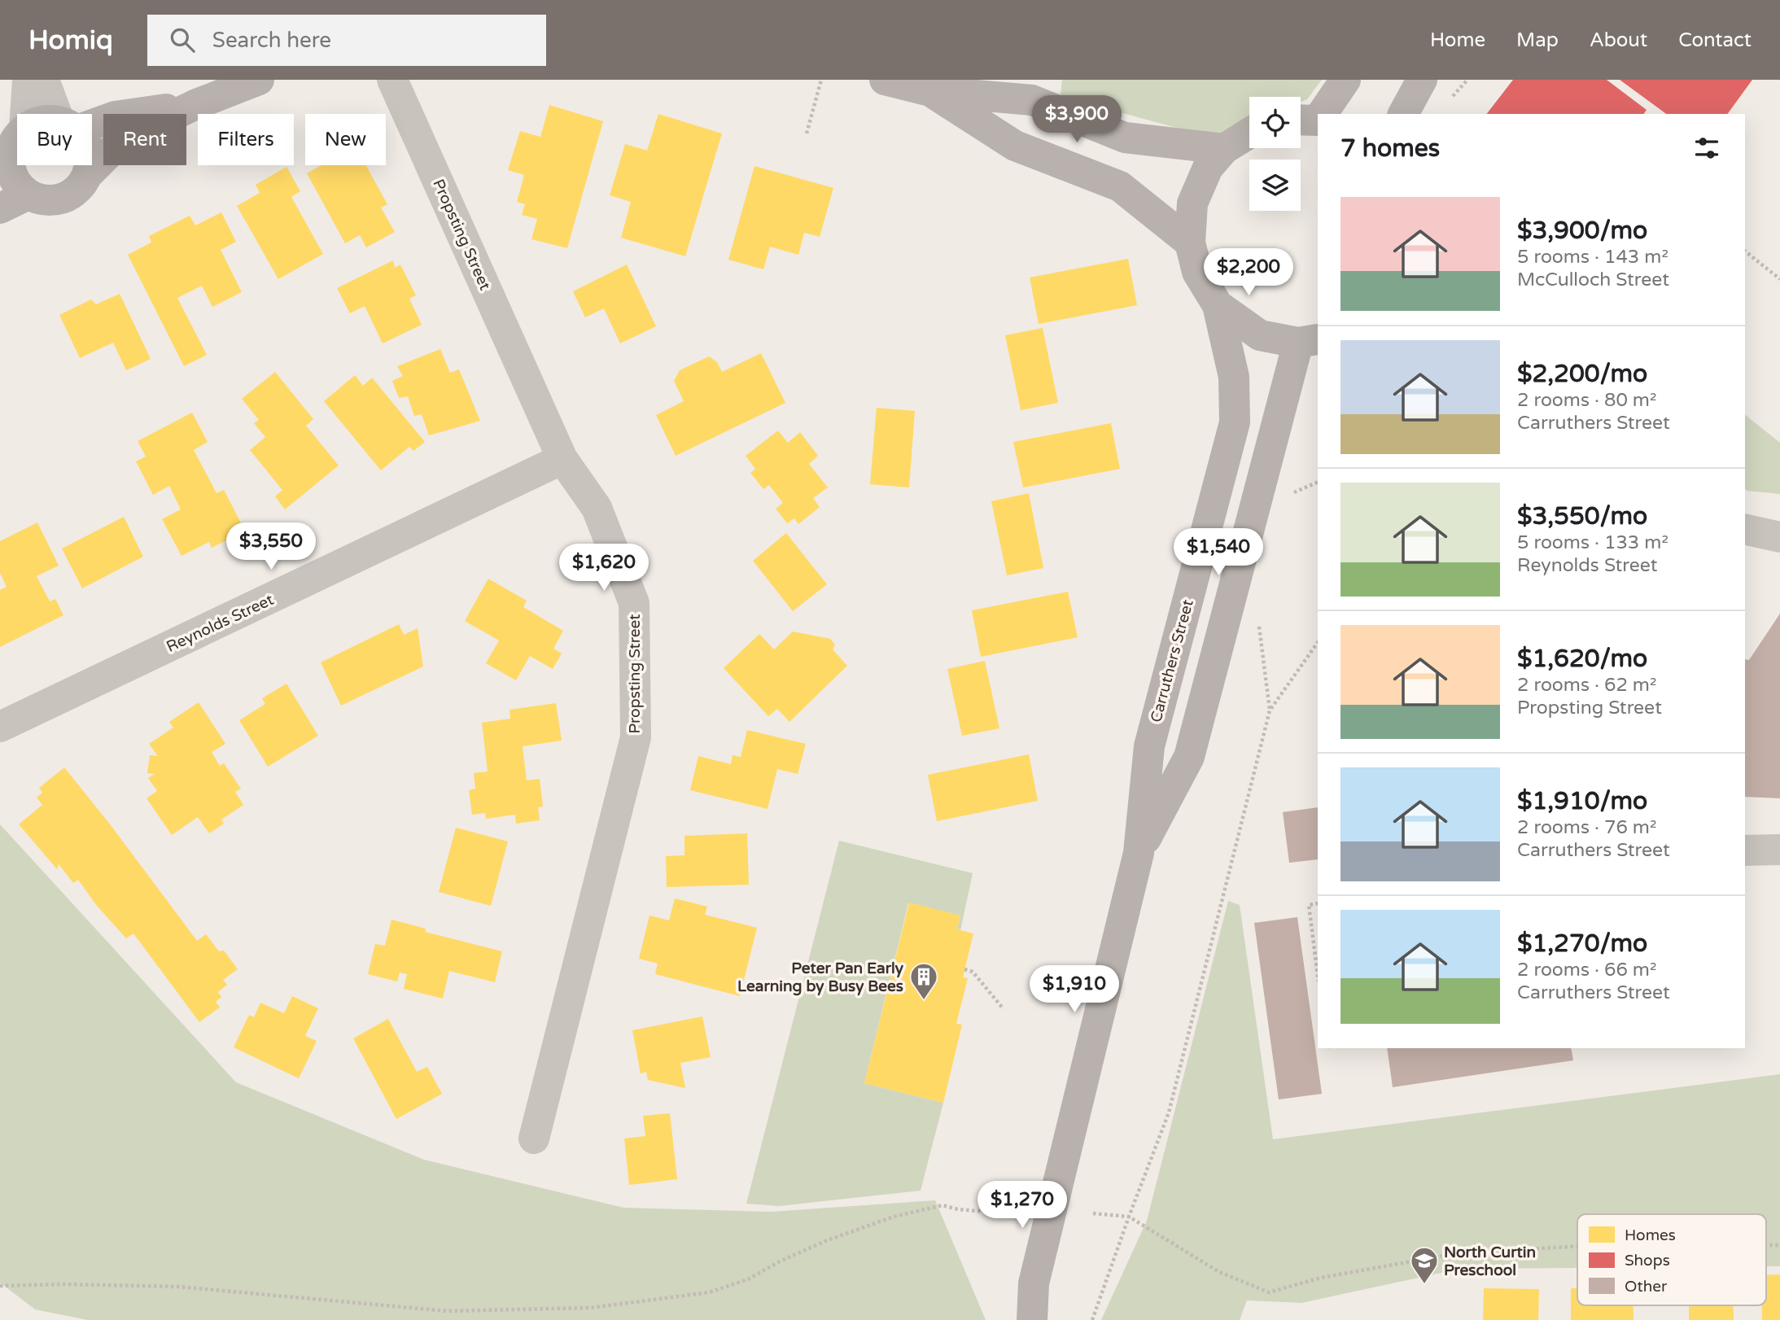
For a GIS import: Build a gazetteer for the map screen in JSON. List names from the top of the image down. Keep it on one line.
{"streets":{"main road":["Carruthers Street"],"street":["Propsting Street","Reynolds Street"]},"crossings":[["Propsting Street","Reynolds Street"]],"places":{"building":["Peter Pan Early Learning by Busy Bees"],"school or university":["North Curtin Preschool"]},"legend":["Homes","Shops","Other"],"page":{"header":"Homiq","search":"Search here","nav":["Home","Map","About","Contact"],"price":["$3,900","$2,200","$3,550","$1,540","$1,620","$1,910","$1,270"],"chip":["Buy","Rent","Filters","New"],"heading":"7 homes","list":[{"name":"$3,900/mo","note":"5 rooms · 143 m² · McCulloch Street"},{"name":"$2,200/mo","note":"2 rooms · 80 m² · Carruthers Street"},{"name":"$3,550/mo","note":"5 rooms · 133 m² · Reynolds Street"},{"name":"$1,620/mo","note":"2 rooms · 62 m² · Propsting Street"},{"name":"$1,910/mo","note":"2 rooms · 76 m² · Carruthers Street"},{"name":"$1,270/mo","note":"2 rooms · 66 m² · Carruthers Street"}]}}
